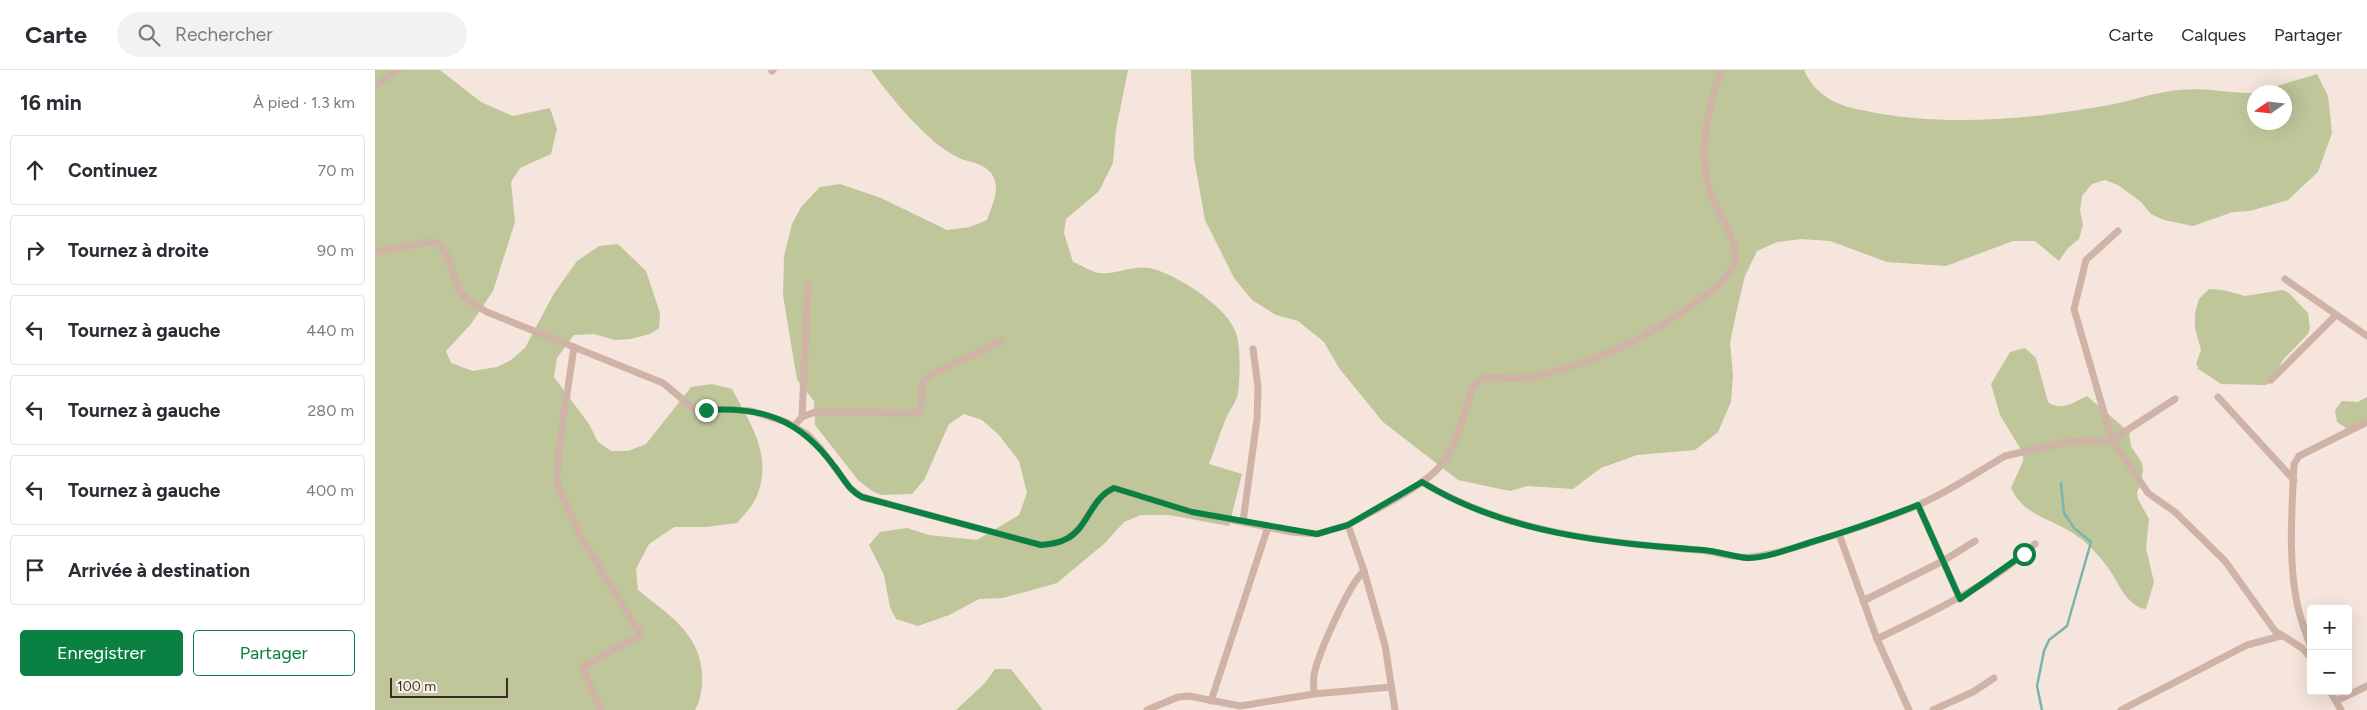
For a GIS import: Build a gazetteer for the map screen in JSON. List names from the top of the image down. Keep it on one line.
{"scale_bar":"100 m","north":"left","page":{"header":"Carte","search":"Rechercher","nav":["Carte","Calques","Partager"],"heading":["16 min","À pied · 1.3 km"],"list":[["Continuez","70 m"],["Tournez à droite","90 m"],["Tournez à gauche","440 m"],["Tournez à gauche","280 m"],["Tournez à gauche","400 m"],"Arrivée à destination"],"map_buttons":["+","−"],"buttons":["Enregistrer","Partager"],"scale":"100 m"}}
